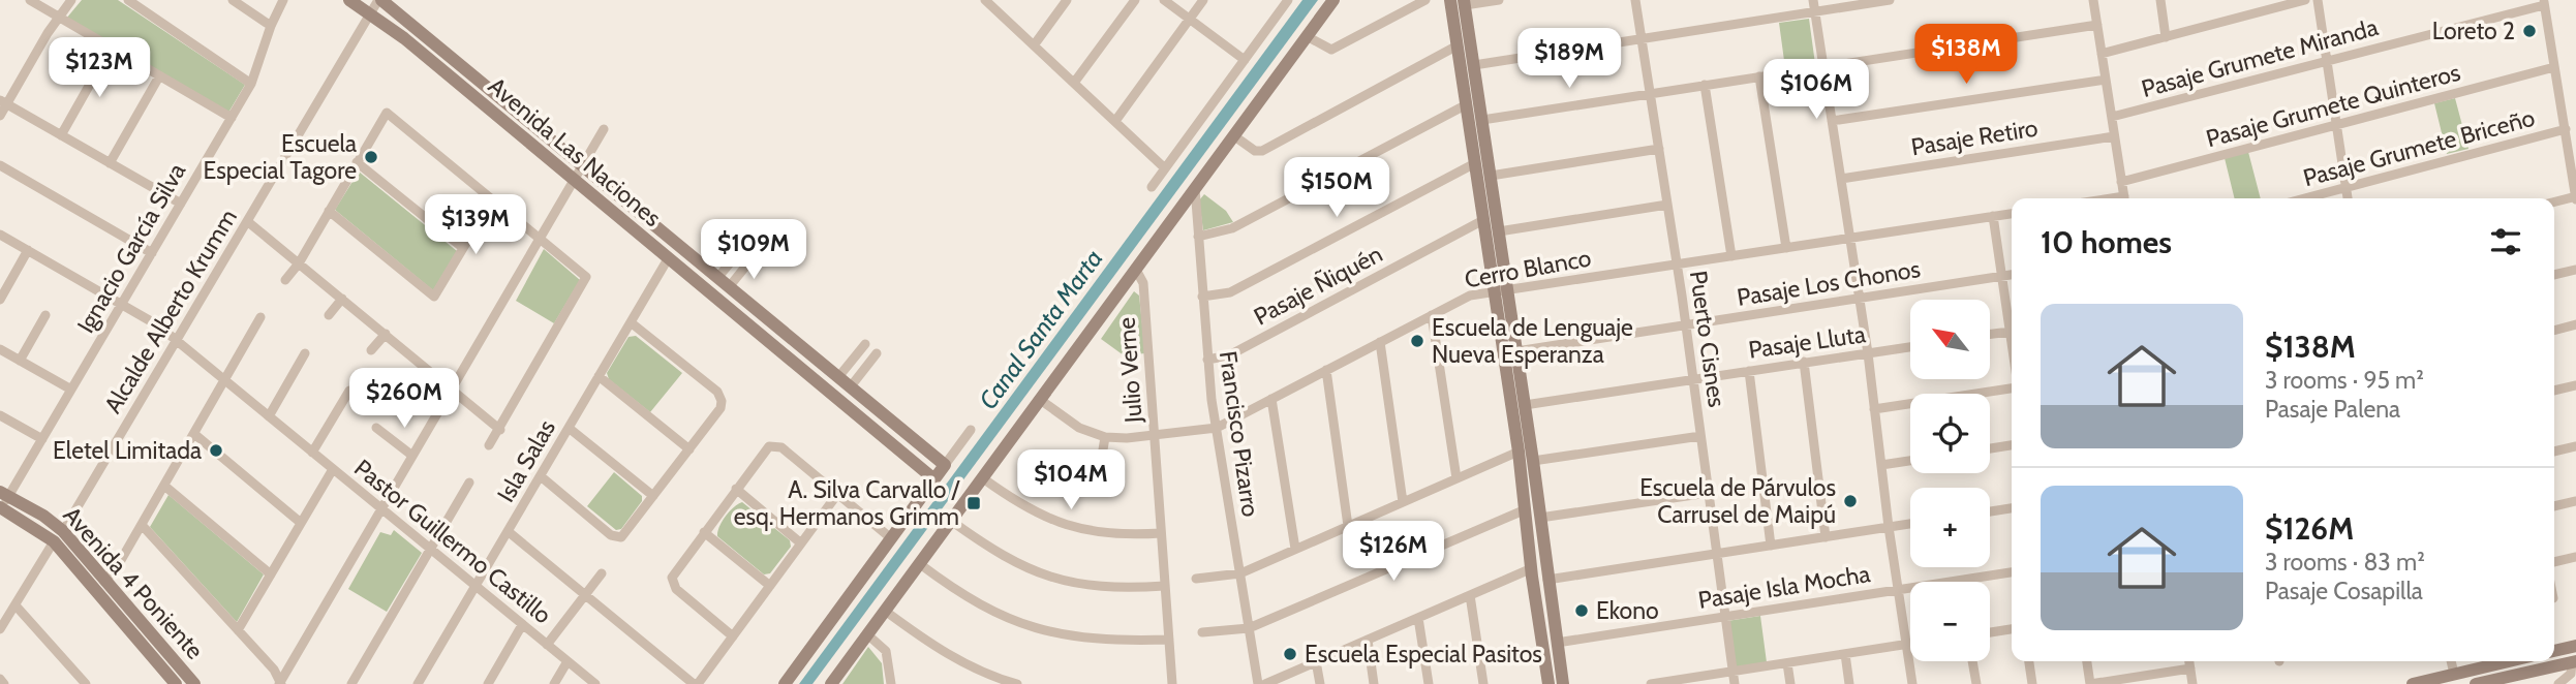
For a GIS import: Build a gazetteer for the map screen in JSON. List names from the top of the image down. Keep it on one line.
{"streets":{"street":["Pasaje Grumete Miranda","Pasaje Grumete Quinteros","Pasaje Retiro","Pasaje Grumete Briceño","Avenida Las Naciones","Ignacio García Silva","Cerro Blanco","Pasaje Los Chonos","Pasaje Ñiquén","Alcalde Alberto Krumm","Puerto Cisnes","Pasaje Lluta","Julio Verne","Francisco Pizarro","Isla Salas","Pastor Guillermo Castillo","Avenida 4 Poniente","Pasaje Isla Mocha"]},"crossings":[["Avenida Las Naciones","Alcalde Alberto Krumm"],["Avenida Las Naciones","Isla Salas"],["Ignacio García Silva","Pastor Guillermo Castillo"],["Ignacio García Silva","Avenida 4 Poniente"],["Cerro Blanco","Puerto Cisnes"],["Cerro Blanco","Julio Verne"],["Cerro Blanco","Francisco Pizarro"],["Pasaje Los Chonos","Puerto Cisnes"],["Pasaje Ñiquén","Francisco Pizarro"],["Alcalde Alberto Krumm","Pastor Guillermo Castillo"],["Alcalde Alberto Krumm","Avenida 4 Poniente"],["Puerto Cisnes","Pasaje Lluta"],["Puerto Cisnes","Pasaje Isla Mocha"],["Isla Salas","Pastor Guillermo Castillo"]],"water":["Canal Santa Marta"],"places":{"other":["Loreto 2","Escuela Especial Tagore","Escuela de Lenguaje Nueva Esperanza","Eletel Limitada","Escuela de Párvulos Carrusel de Maipú","Ekono","Escuela Especial Pasitos"],"transit":["A. Silva Carvallo / esq. Hermanos Grimm"]},"north":"top left","page":{"price":["$138M","$189M","$123M","$106M","$150M","$139M","$109M","$260M","$104M","$126M"],"heading":"10 homes","list":[{"name":"$138M","note":"3 rooms · 95 m² · Pasaje Palena"},{"name":"$126M","note":"3 rooms · 83 m² · Pasaje Cosapilla"}],"map_buttons":["+","−"]}}
